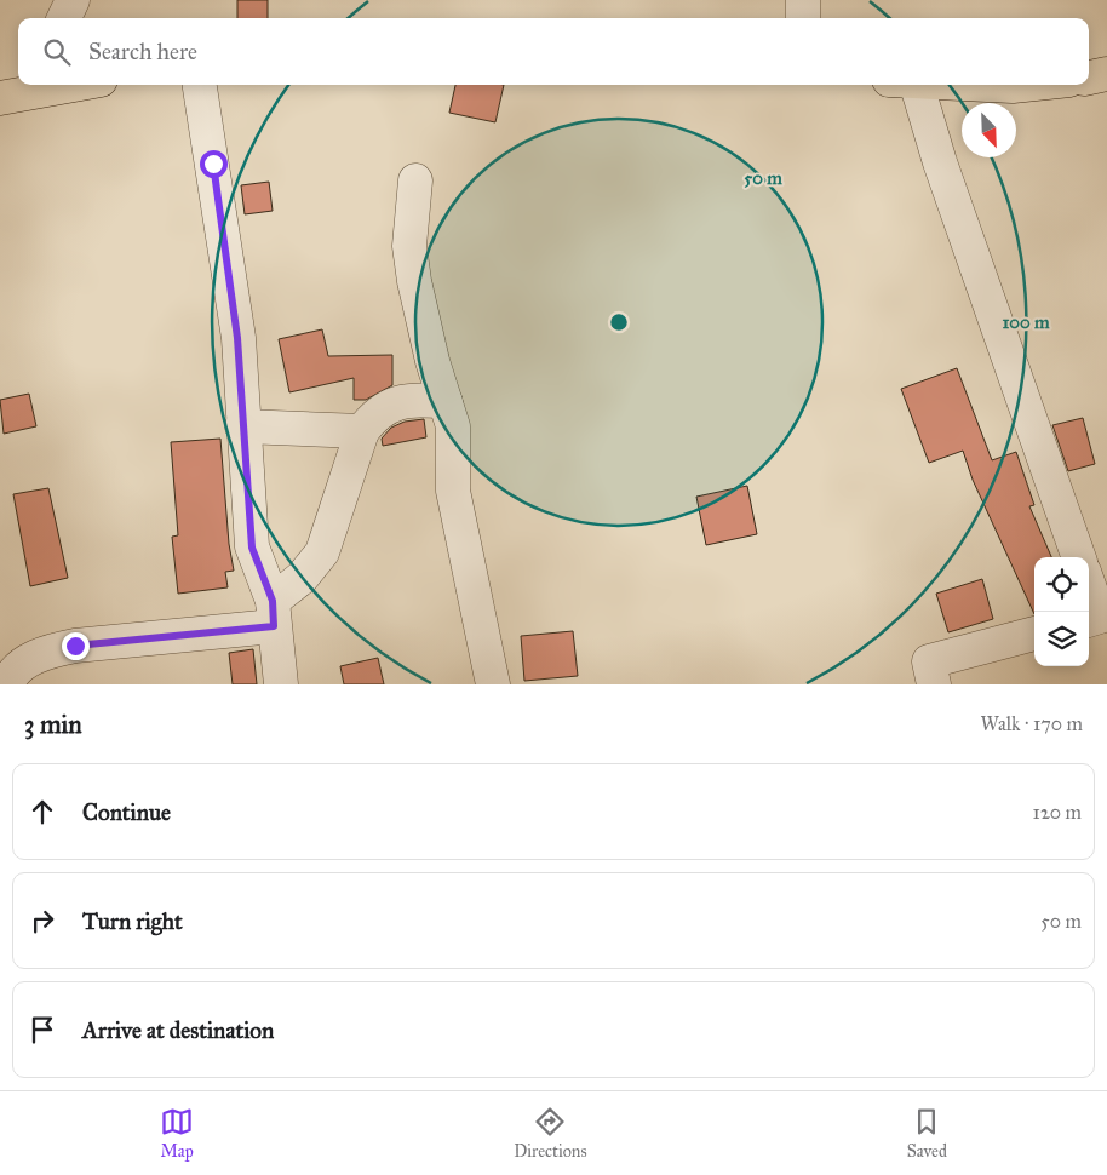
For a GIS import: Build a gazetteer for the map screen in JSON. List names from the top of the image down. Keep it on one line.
{"north":"bottom right","page":{"search":"Search here","heading":["3 min","Walk · 170 m"],"list":[["Continue","120 m"],["Turn right","50 m"],"Arrive at destination"],"nav":["Map","Directions","Saved"]},"rings":["50 m","100 m"]}
